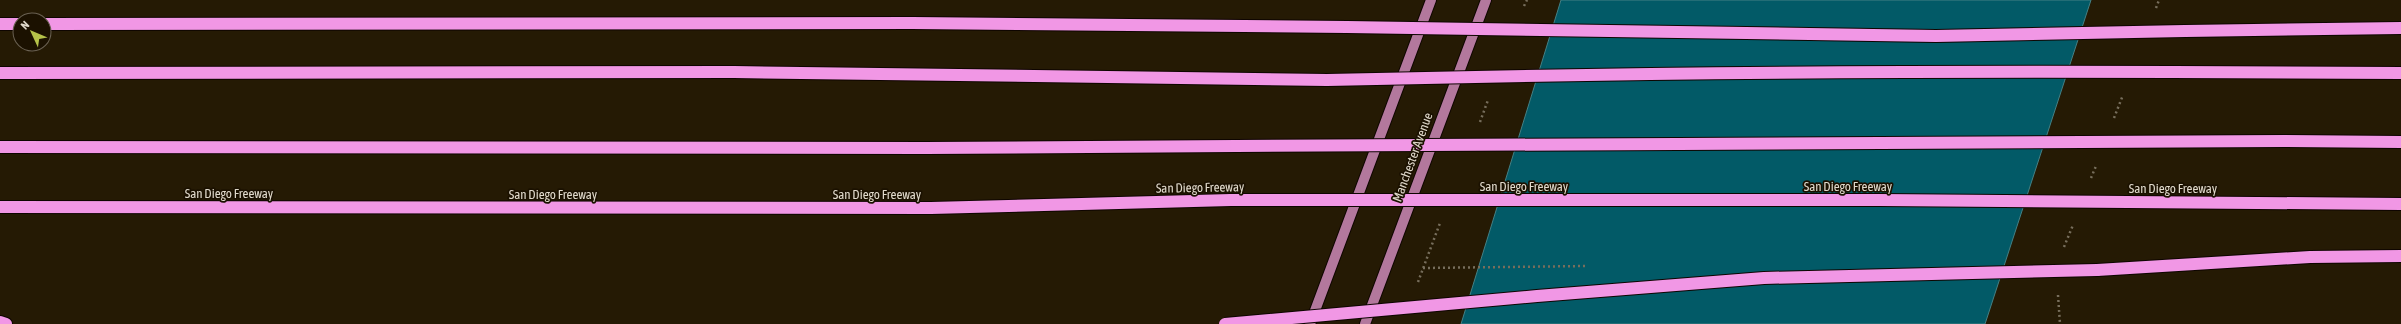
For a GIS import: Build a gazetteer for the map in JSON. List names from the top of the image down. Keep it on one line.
{"streets":{"highway":["San Diego Freeway"],"main road":["Manchester Avenue"]},"north":"top left"}
